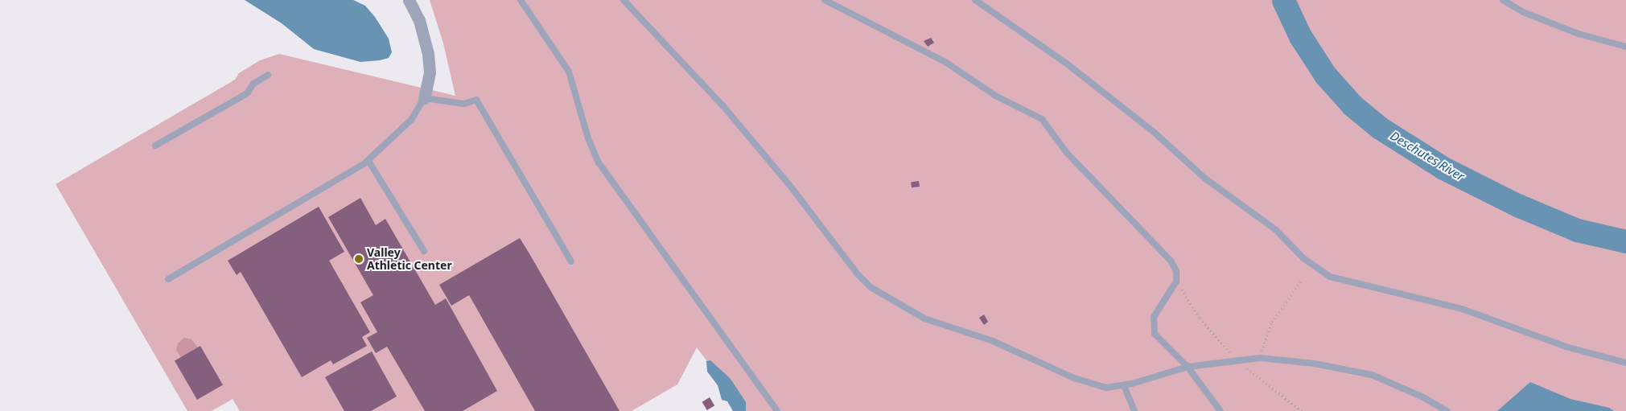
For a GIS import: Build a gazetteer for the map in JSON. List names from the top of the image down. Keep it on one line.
{"water":["Deschutes River"],"places":["Valley Athletic Center"]}
